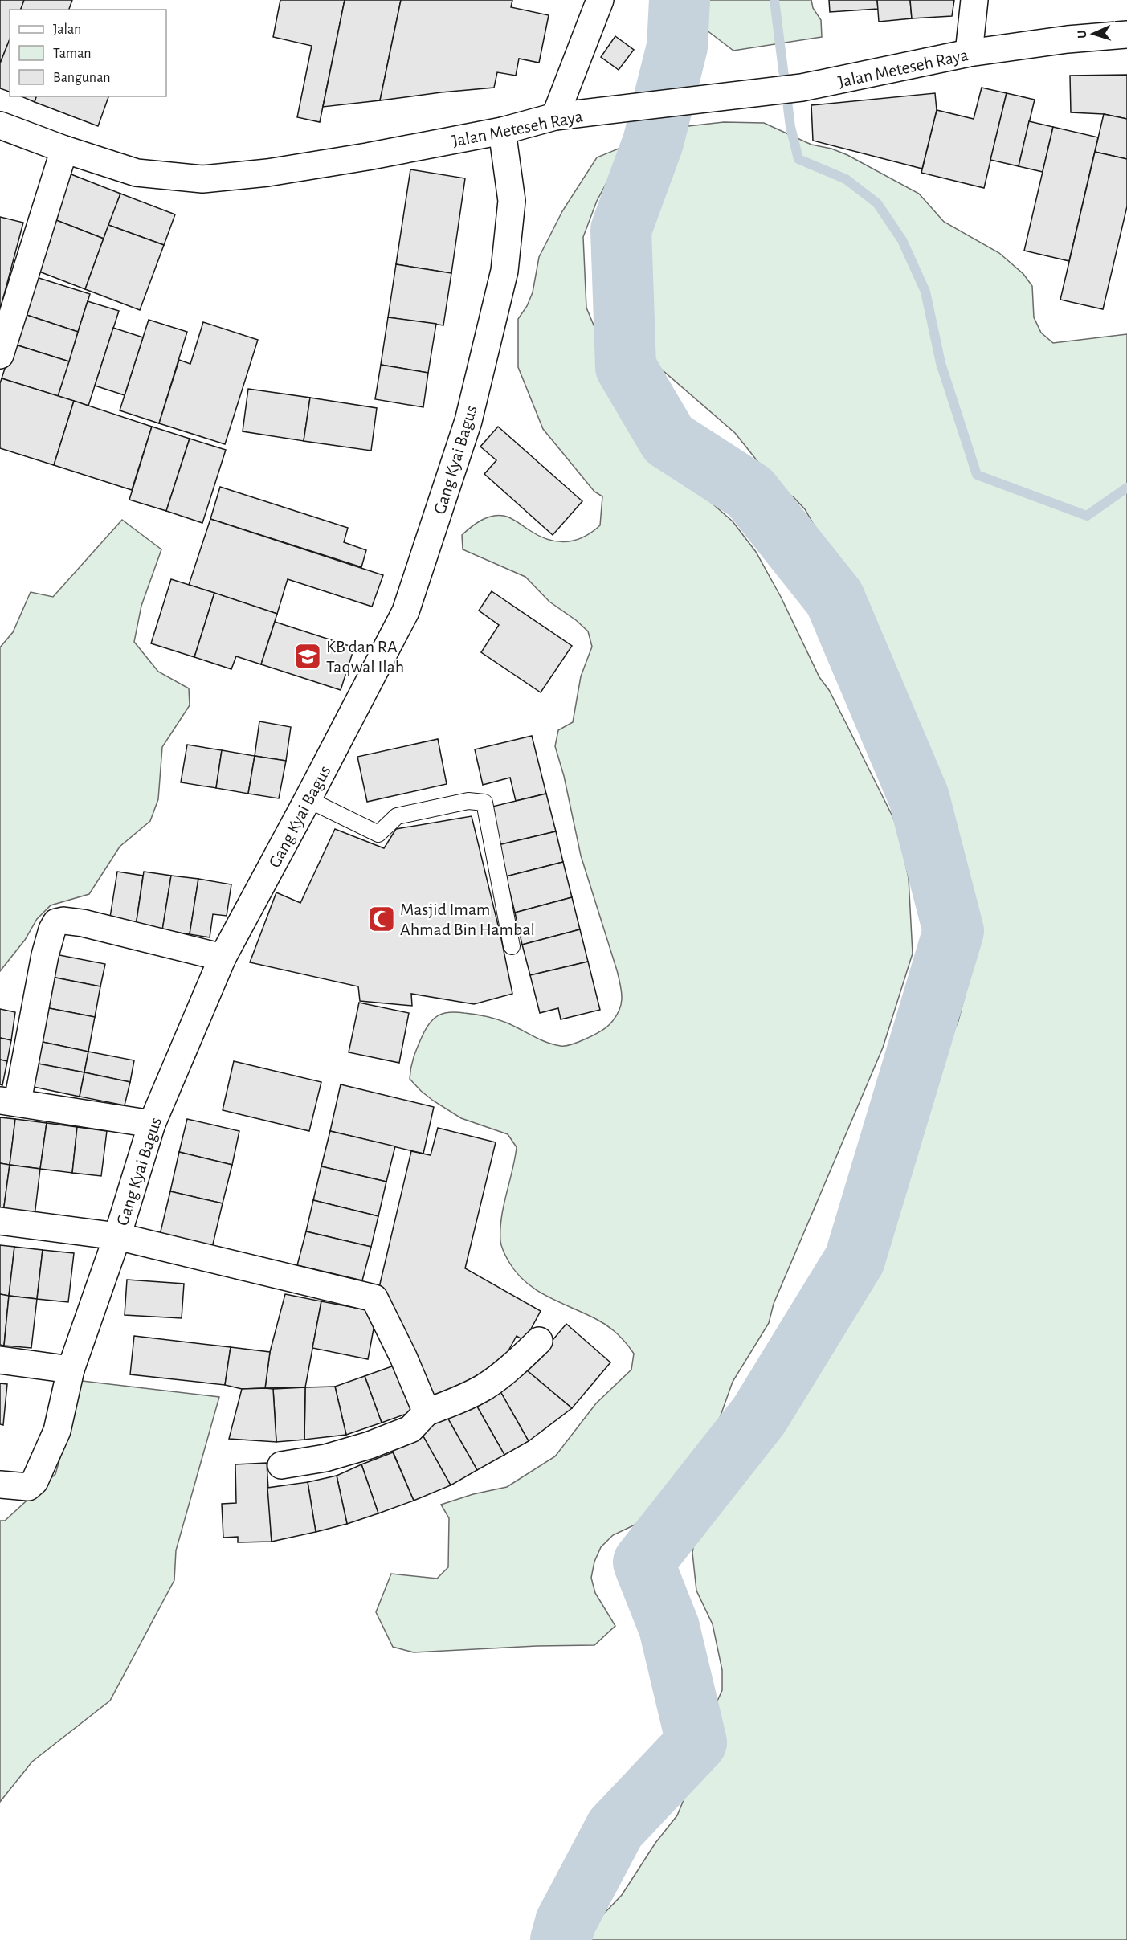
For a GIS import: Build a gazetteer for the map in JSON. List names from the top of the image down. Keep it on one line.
{"streets":{"street":["Jalan Meteseh Raya","Gang Kyai Bagus"]},"crossings":[["Jalan Meteseh Raya","Gang Kyai Bagus"]],"places":{"school or university":["KB dan RA Taqwal Ilah"],"mosque":["Masjid Imam Ahmad Bin Hambal"]},"legend":["Jalan","Taman","Bangunan"],"north":"left"}
